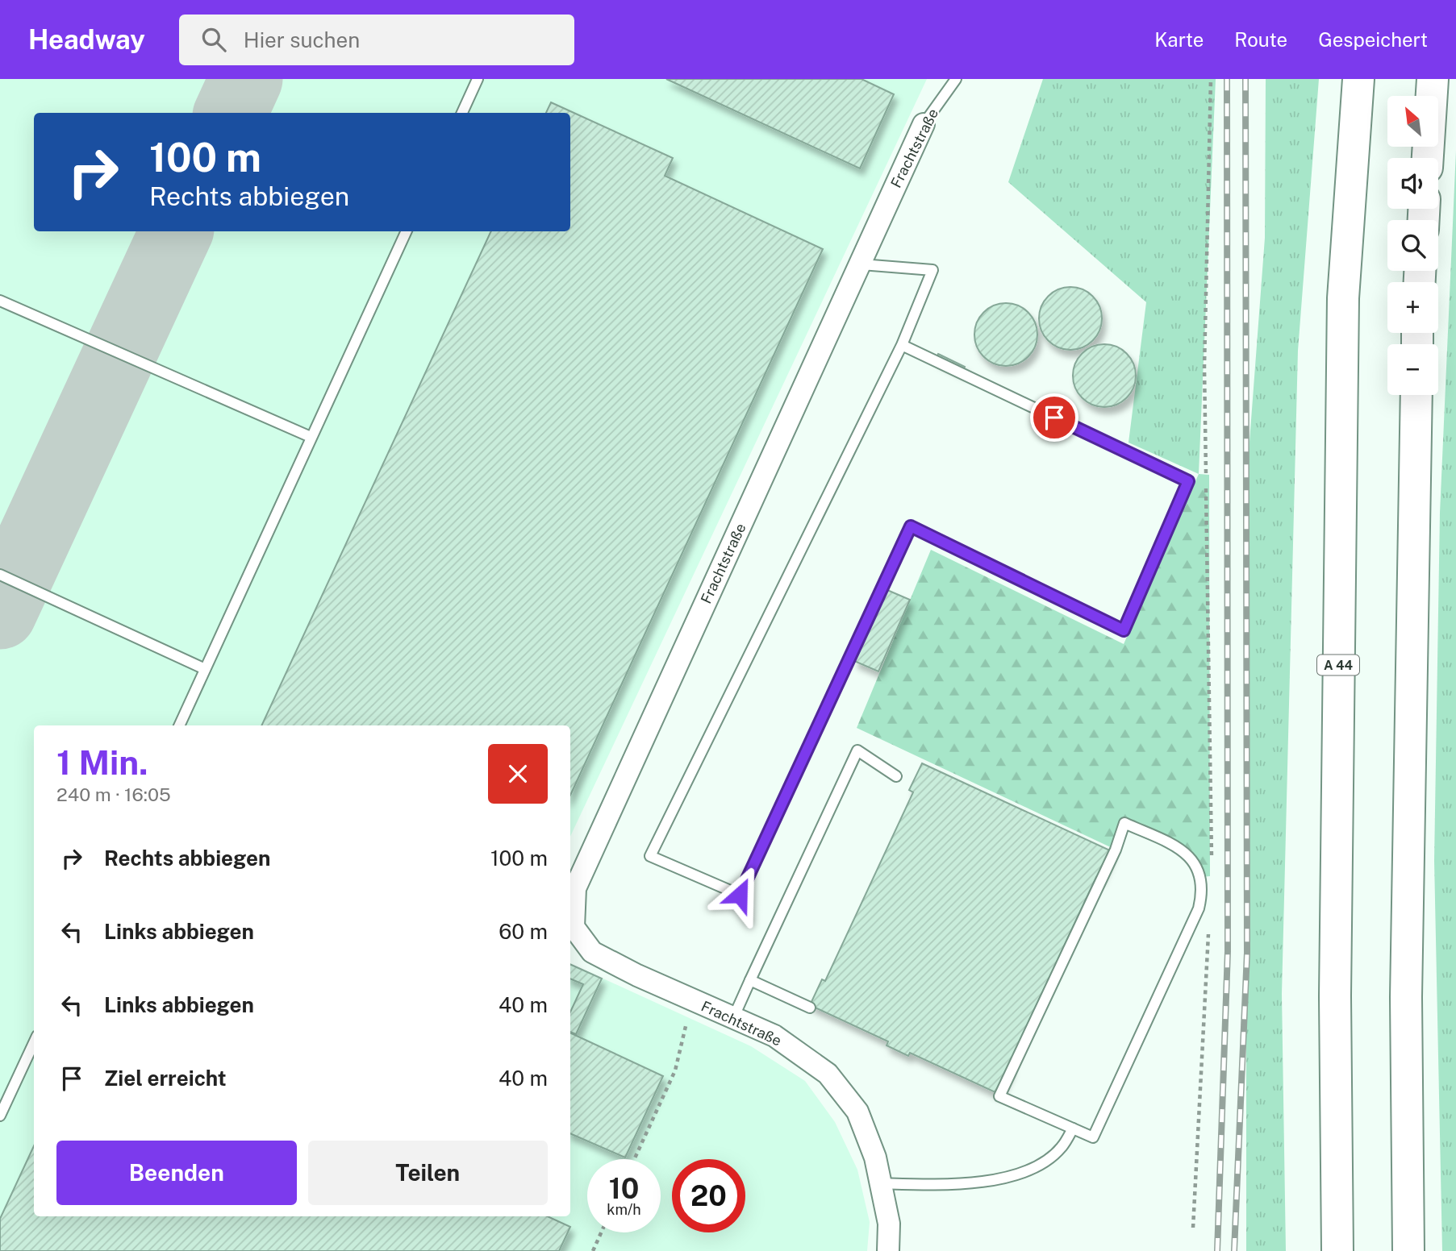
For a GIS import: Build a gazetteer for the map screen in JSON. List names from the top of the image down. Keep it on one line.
{"streets":{"highway":["A 44"],"street":["Frachtstraße"]},"north":"top left","page":{"header":"Headway","search":"Hier suchen","nav":["Karte","Route","Gespeichert"],"map_buttons":["+","−"],"turn":["100 m","Rechts abbiegen"],"heading":["1 Min.","240 m · 16:05"],"list":[{"name":"Rechts abbiegen","value":"100 m"},{"name":"Links abbiegen","value":"60 m"},{"name":"Links abbiegen","value":"40 m"},{"name":"Ziel erreicht","value":"40 m"}],"buttons":["Beenden","Teilen"],"speed":"10 km/h","limit":"20"}}
